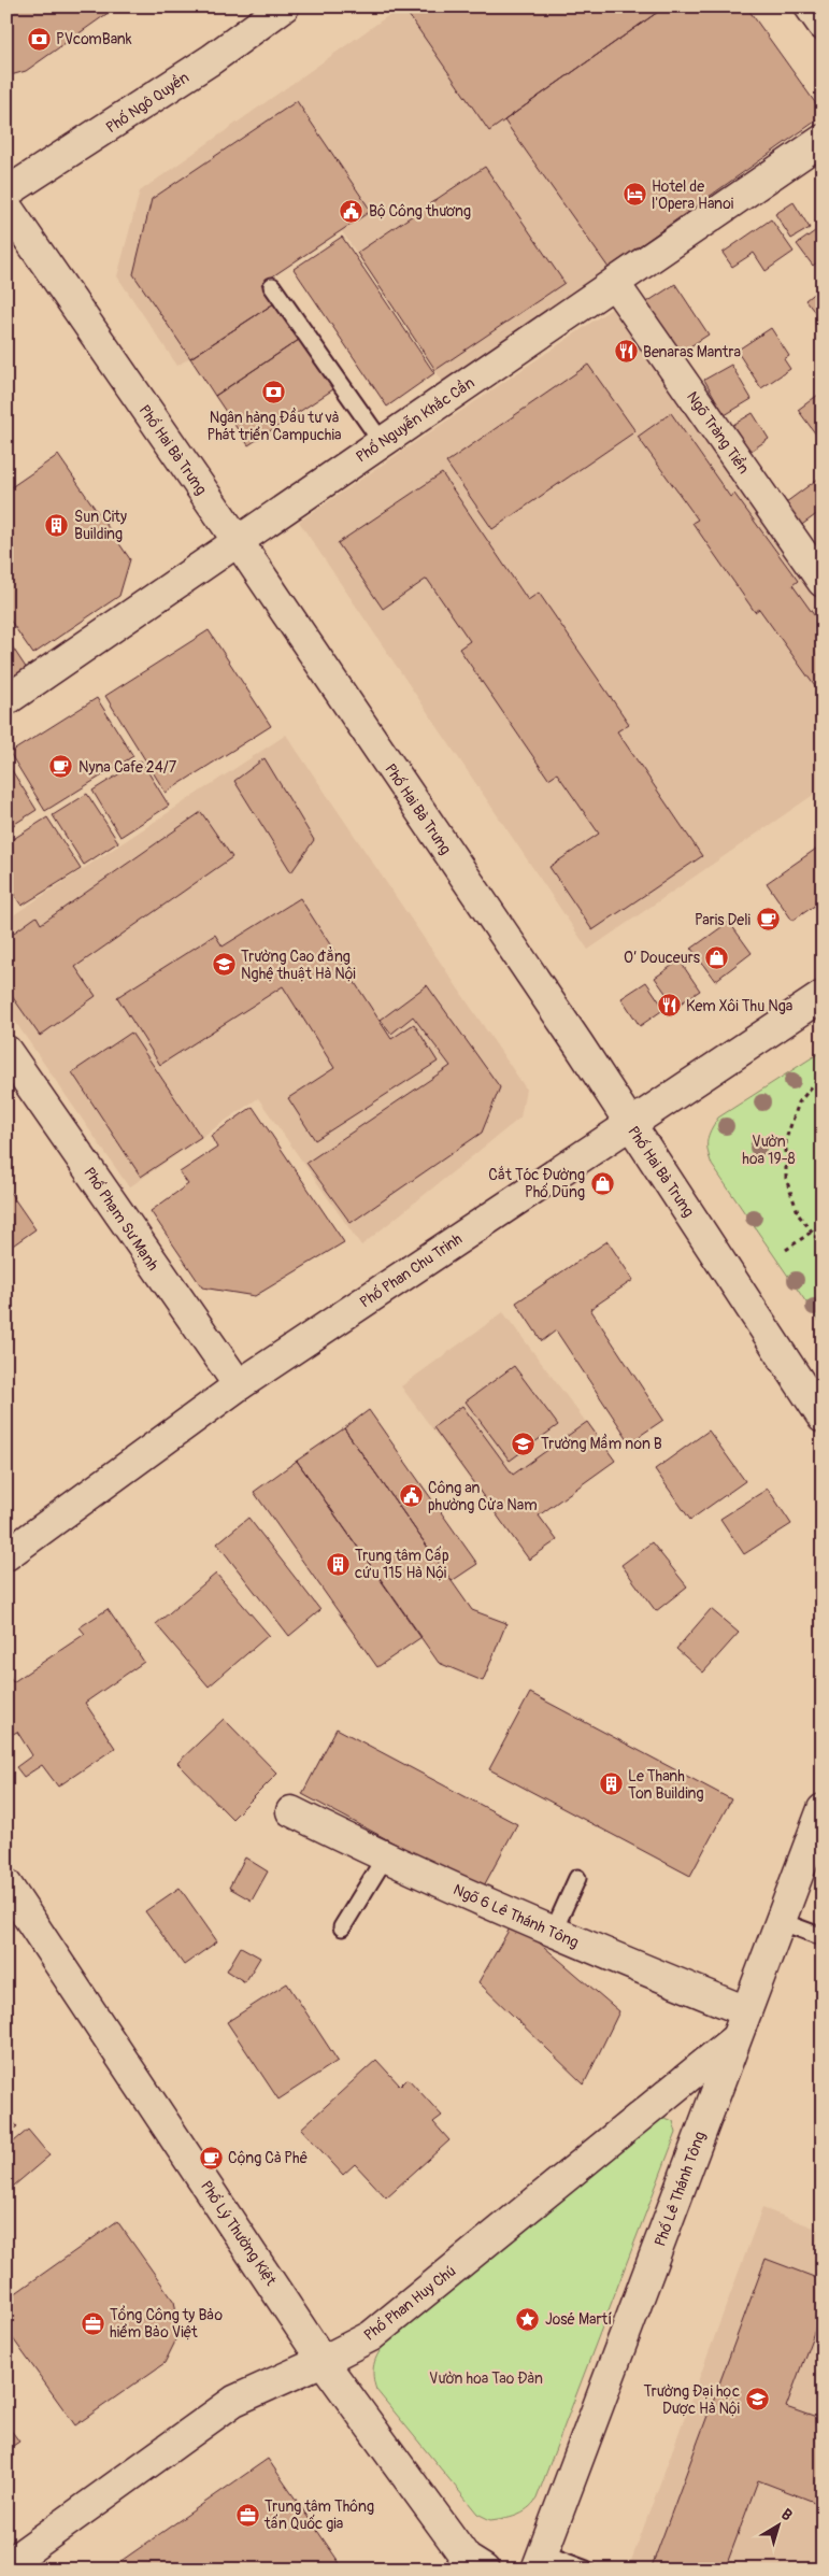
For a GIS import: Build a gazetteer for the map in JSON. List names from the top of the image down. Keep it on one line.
{"streets":{"street":["Phố Ngô Quyền","Phố Nguyễn Khắc Cần","Ngõ Tràng Tiền","Phố Hai Bà Trưng","Phố Phạm Sư Mạnh","Phố Phan Chu Trinh","Ngõ 6 Lê Thánh Tông","Phố Lê Thánh Tông","Phố Lý Thường Kiệt","Phố Phan Huy Chú"]},"crossings":[["Phố Nguyễn Khắc Cần","Ngõ Tràng Tiền"],["Phố Nguyễn Khắc Cần","Phố Hai Bà Trưng"],["Phố Hai Bà Trưng","Phố Phan Chu Trinh"],["Phố Phạm Sư Mạnh","Phố Phan Chu Trinh"],["Ngõ 6 Lê Thánh Tông","Phố Lê Thánh Tông"],["Phố Lê Thánh Tông","Phố Phan Huy Chú"],["Phố Lý Thường Kiệt","Phố Phan Huy Chú"]],"parks":["Vườn hoa 19-8","Vườn hoa Tao Đàn"],"places":{"bank":["PVcomBank","Ngân hàng Đầu tư và Phát triển Campuchia"],"hotel":["Hotel de l'Opera Hanoi"],"public building":["Bộ Công thương","Công an phường Cửa Nam"],"restaurant":["Benaras Mantra","Kem Xôi Thu Nga"],"building":["Sun City Building","Trung tâm Cấp cứu 115 Hà Nội","Le Thanh Ton Building"],"cafe":["Nyna Cafe 24/7","Paris Deli","Cộng Cà Phê"],"shop":["O’ Douceurs","Cắt Tóc Đường Phố Dũng"],"school or university":["Trường Cao đẳng Nghệ thuật Hà Nội","Trường Mầm non B","Trường Đại học Dược Hà Nội"],"place":["José Martí"],"office":["Tổng Công ty Bảo hiểm Bảo Việt","Trung tâm Thông tấn Quốc gia"]},"north":"top right"}
